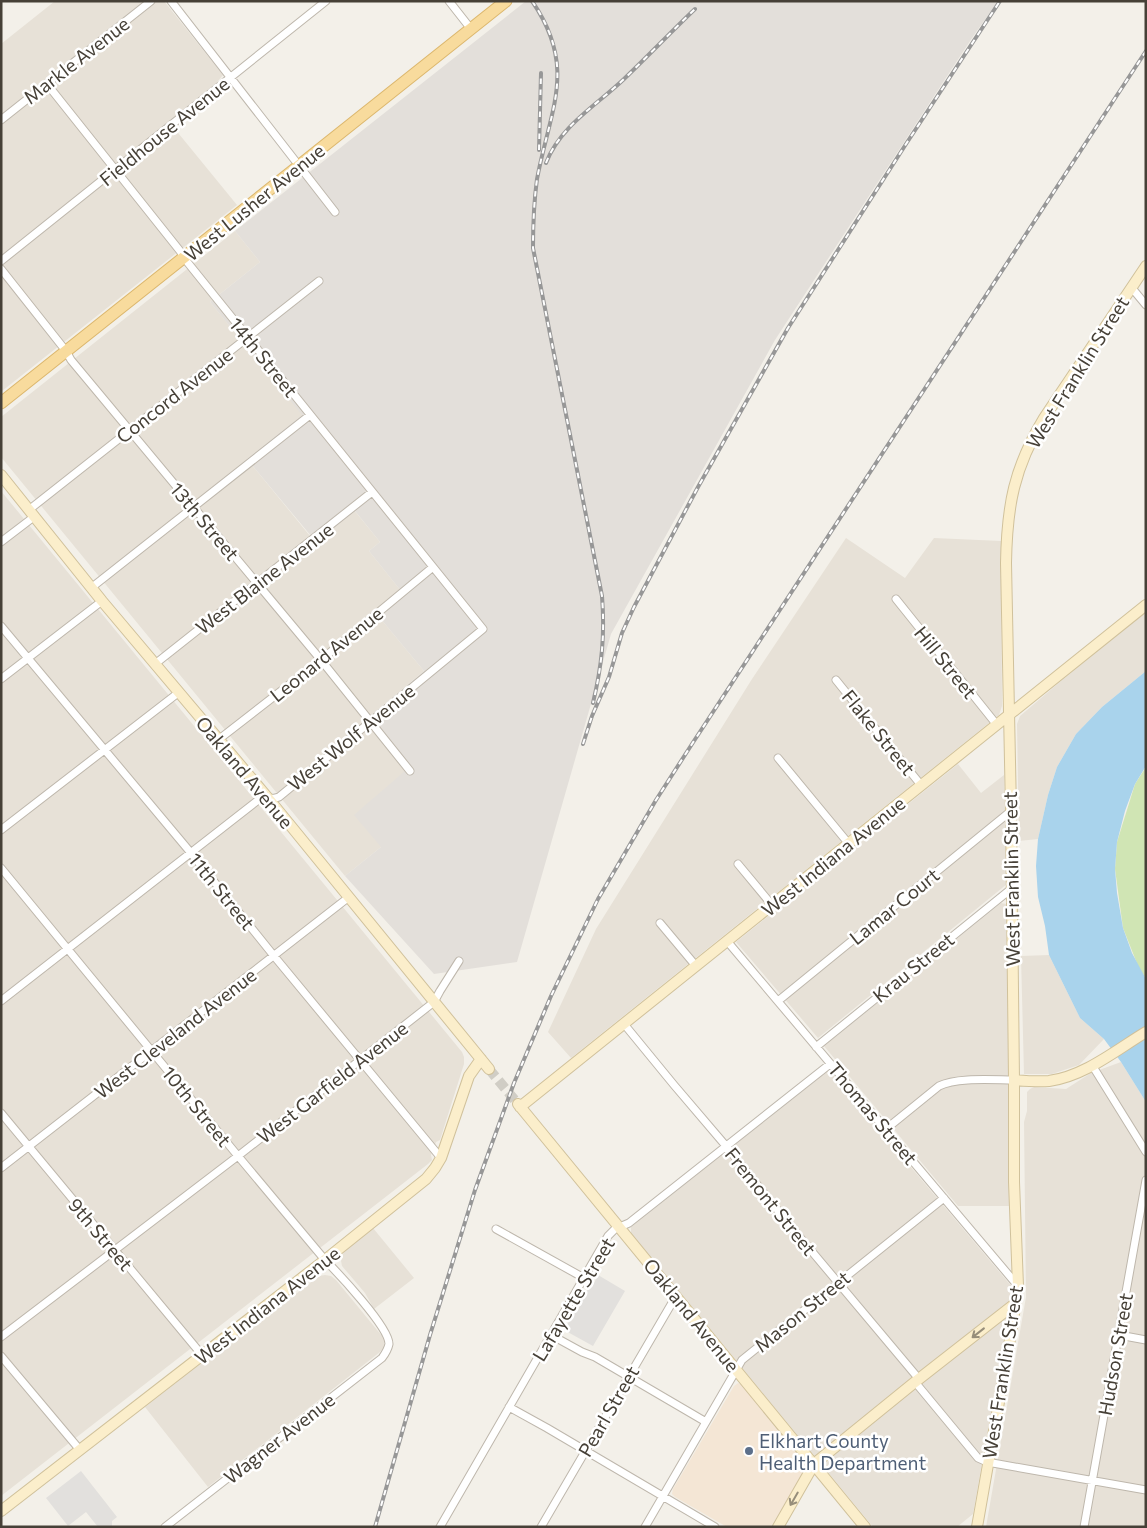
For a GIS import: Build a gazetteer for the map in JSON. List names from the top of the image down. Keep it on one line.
{"streets":{"main road":["West Lusher Avenue"],"street":["Markle Avenue","Fieldhouse Avenue","14th Street","West Franklin Street","Concord Avenue","13th Street","West Blaine Avenue","Leonard Avenue","Hill Street","Flake Street","West Wolf Avenue","Oakland Avenue","West Indiana Avenue","11th Street","Lamar Court","Krau Street","West Cleveland Avenue","West Garfield Avenue","10th Street","Thomas Street","Fremont Street","9th Street","Lafayette Street","Mason Street","Hudson Street","Pearl Street","Wagner Avenue"]},"crossings":[["Markle Avenue","14th Street"],["Fieldhouse Avenue","14th Street"],["West Lusher Avenue","14th Street"],["West Lusher Avenue","13th Street"],["14th Street","Concord Avenue"],["14th Street","West Blaine Avenue"],["14th Street","Leonard Avenue"],["14th Street","West Wolf Avenue"],["West Franklin Street","West Indiana Avenue"],["West Franklin Street","Lamar Court"],["West Franklin Street","Krau Street"],["West Franklin Street","Thomas Street"],["West Franklin Street","Fremont Street"],["Concord Avenue","13th Street"],["Concord Avenue","Oakland Avenue"],["13th Street","West Blaine Avenue"],["13th Street","Leonard Avenue"],["13th Street","West Wolf Avenue"],["West Blaine Avenue","Oakland Avenue"],["Leonard Avenue","Oakland Avenue"],["Hill Street","West Indiana Avenue"],["Flake Street","West Indiana Avenue"],["West Wolf Avenue","Oakland Avenue"],["West Wolf Avenue","11th Street"],["West Wolf Avenue","10th Street"],["Oakland Avenue","West Indiana Avenue"],["Oakland Avenue","West Cleveland Avenue"],["Oakland Avenue","West Garfield Avenue"],["Oakland Avenue","Lafayette Street"],["Oakland Avenue","Mason Street"],["Oakland Avenue","Pearl Street"],["West Indiana Avenue","11th Street"],["West Indiana Avenue","10th Street"],["West Indiana Avenue","Thomas Street"],["West Indiana Avenue","Fremont Street"],["West Indiana Avenue","9th Street"],["11th Street","West Cleveland Avenue"],["11th Street","West Garfield Avenue"],["Lamar Court","Thomas Street"],["Krau Street","Thomas Street"],["West Cleveland Avenue","10th Street"],["West Cleveland Avenue","9th Street"],["West Garfield Avenue","10th Street"],["West Garfield Avenue","9th Street"],["10th Street","Wagner Avenue"],["Thomas Street","Lafayette Street"],["Thomas Street","Mason Street"],["Fremont Street","Lafayette Street"],["Fremont Street","Mason Street"],["Fremont Street","Hudson Street"]],"places":["Elkhart County Health Department"]}
